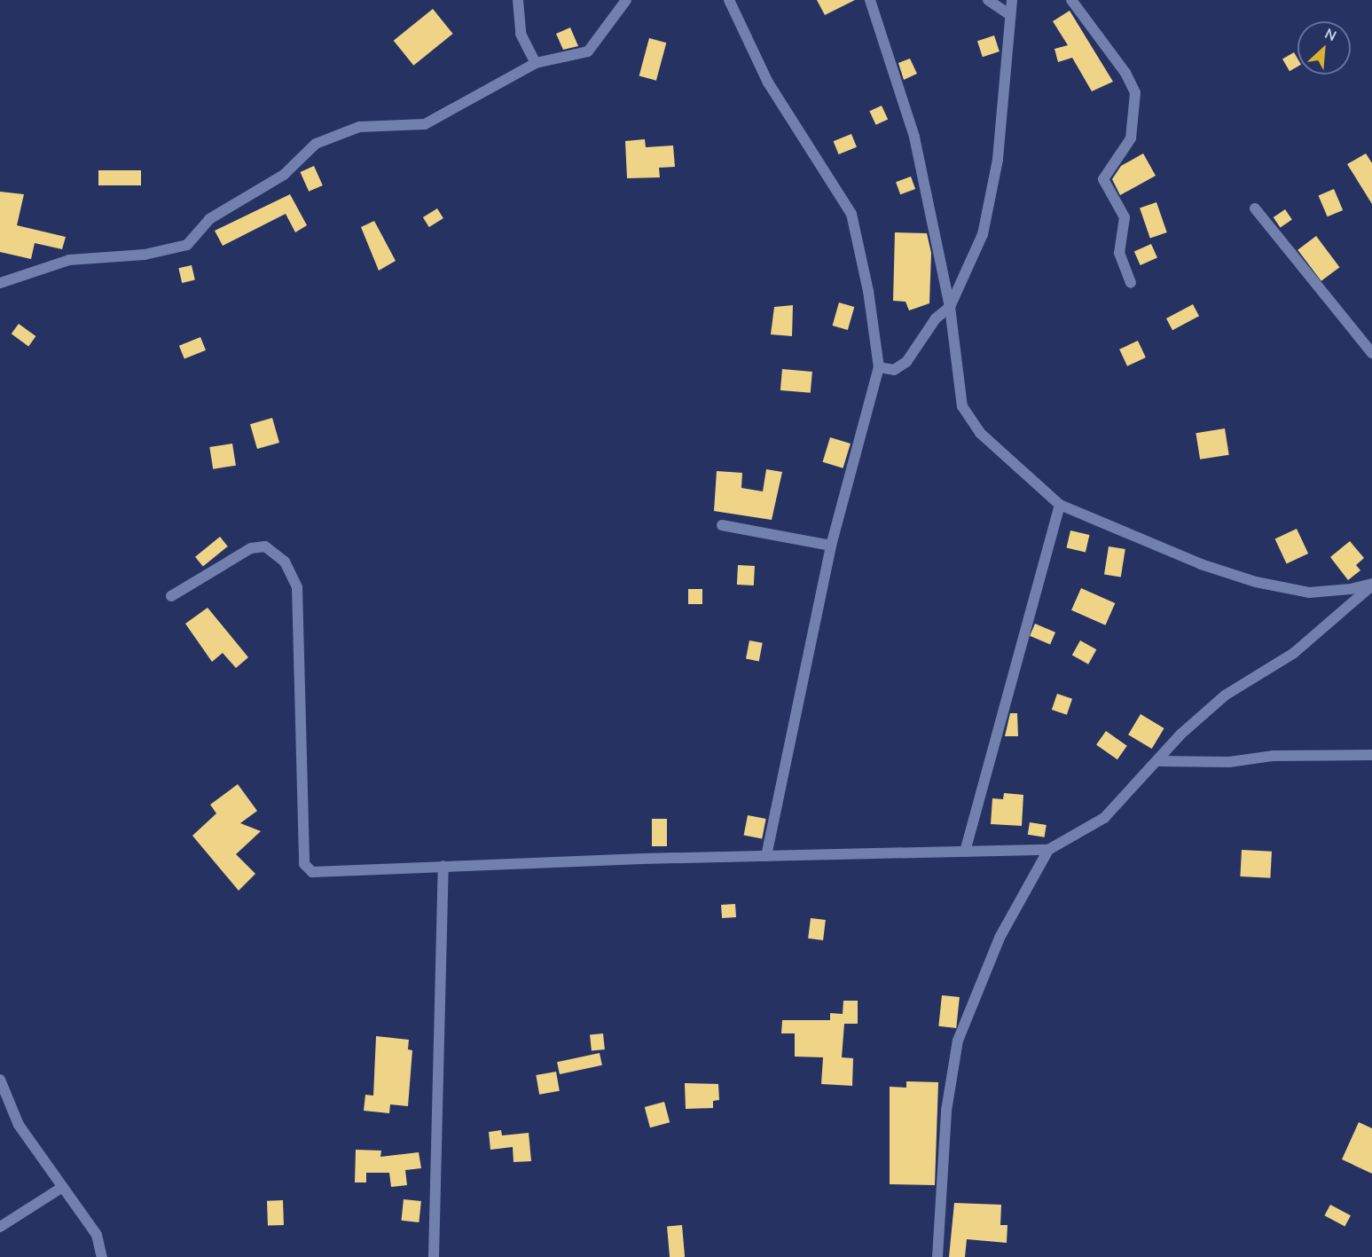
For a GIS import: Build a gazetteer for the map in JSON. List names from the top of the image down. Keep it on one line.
{"north":"top right"}
